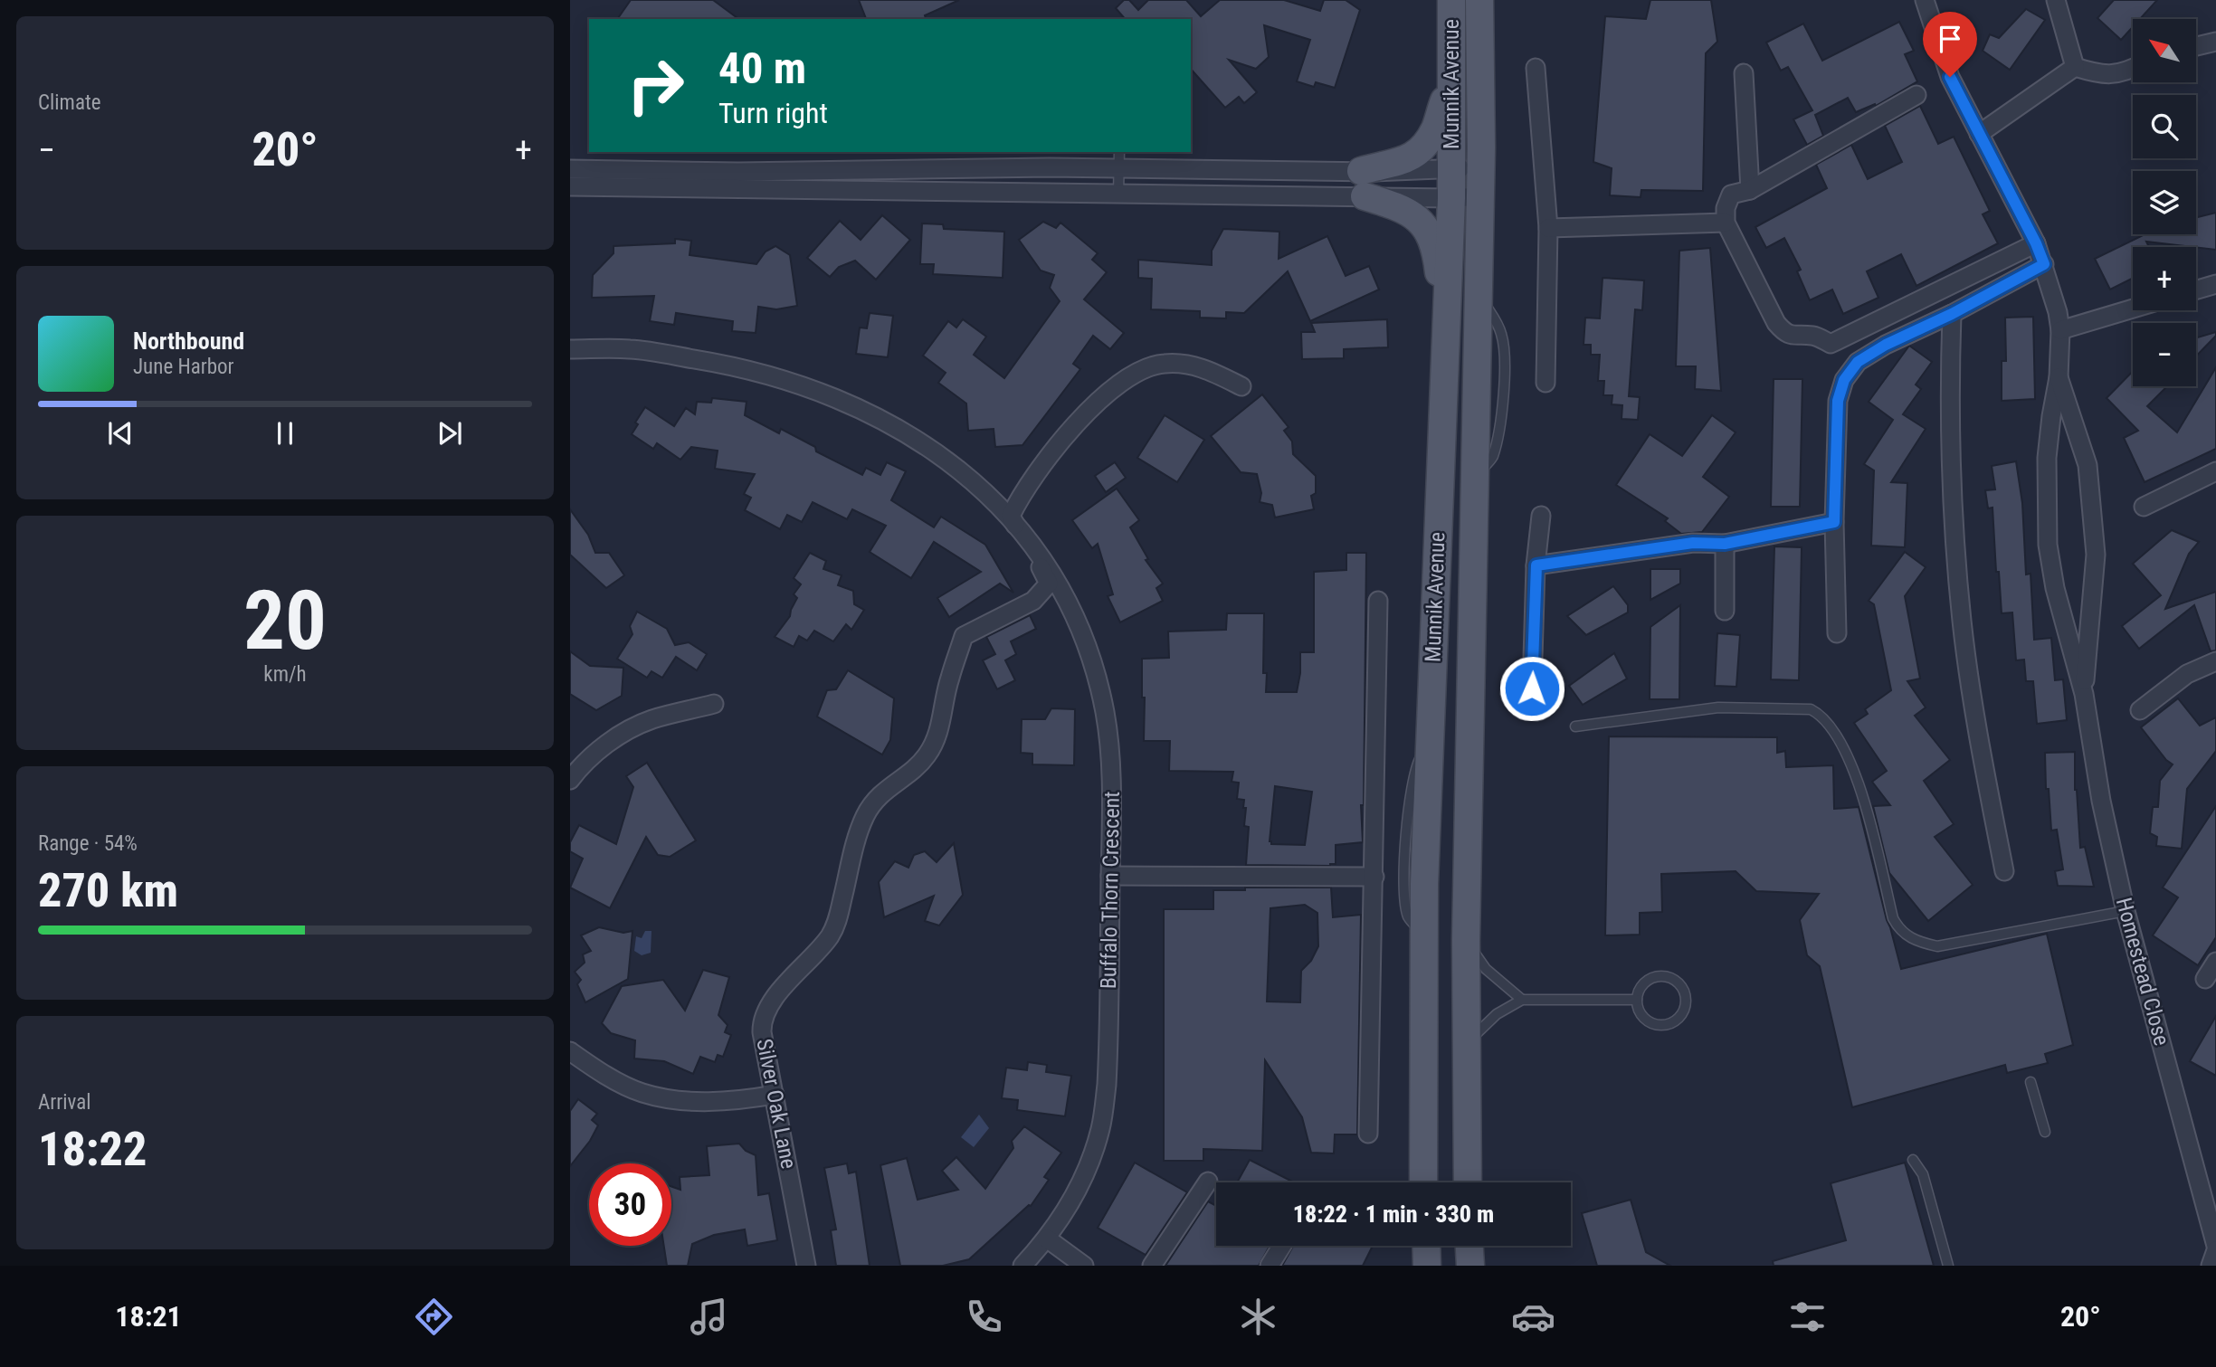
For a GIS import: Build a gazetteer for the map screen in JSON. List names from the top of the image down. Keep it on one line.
{"streets":{"main road":["Munnik Avenue"],"street":["Buffalo Thorn Crescent","Homestead Close","Silver Oak Lane"]},"crossings":[["Buffalo Thorn Crescent","Silver Oak Lane"]],"north":"top left","page":{"tile":["Climate",["20","km/h"],["Range · 54%","270 km"],["Arrival","18:22"]],"map_buttons":["+","−"],"turn":["40 m","Turn right"],"heat":["−","20°","+"],"song":["Northbound","June Harbor"],"limit":"30","trip":"18:22 · 1 min · 330 m","tabs":["18:21","20°"]}}
